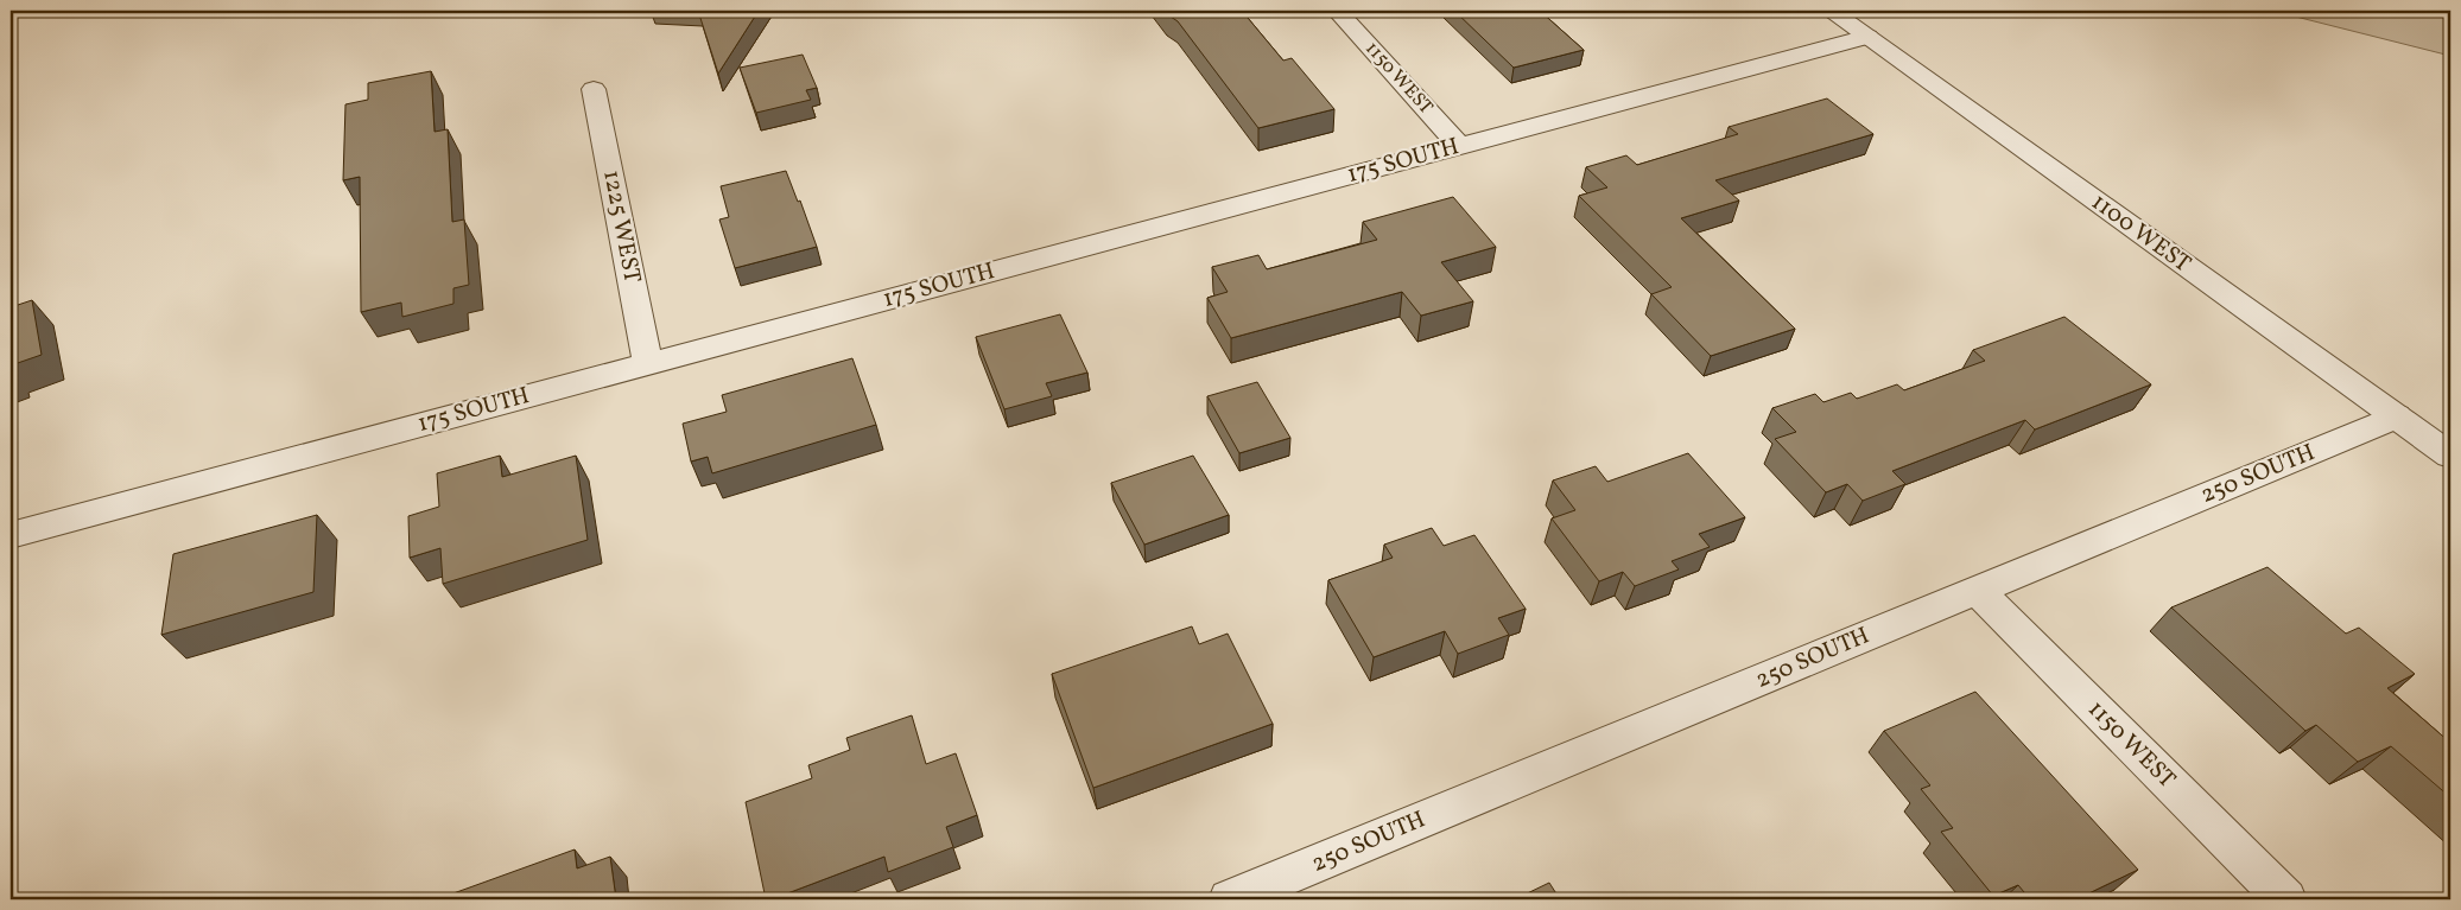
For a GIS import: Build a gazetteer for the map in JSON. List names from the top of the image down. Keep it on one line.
{"streets":{"street":["1150 WEST","175 SOUTH","1225 WEST","1100 WEST","250 SOUTH"]},"crossings":[["1150 WEST","175 SOUTH"],["1150 WEST","250 SOUTH"],["175 SOUTH","1225 WEST"],["175 SOUTH","1100 WEST"],["1100 WEST","250 SOUTH"]]}
